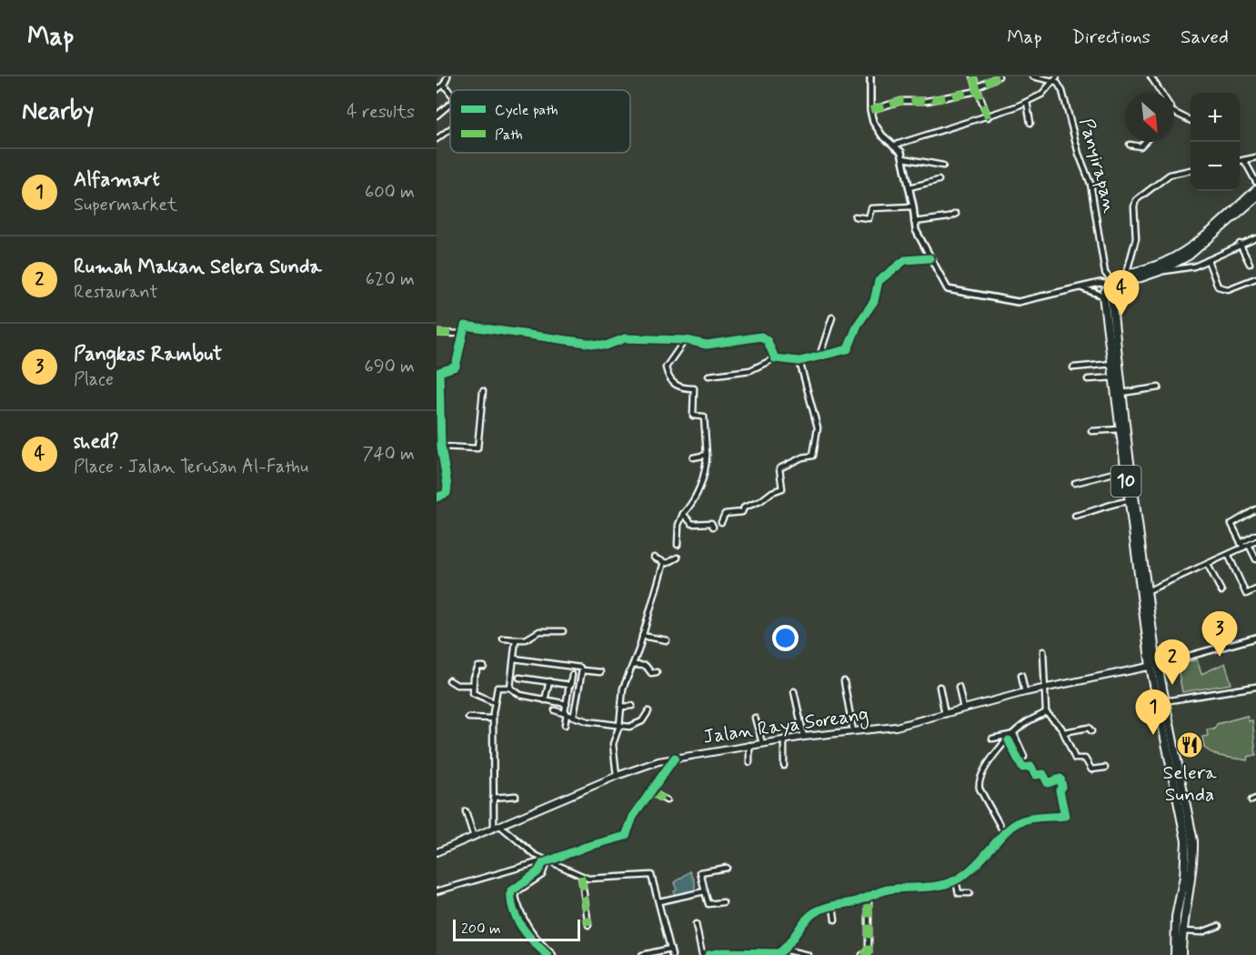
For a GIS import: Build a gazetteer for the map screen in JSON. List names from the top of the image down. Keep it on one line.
{"streets":{"highway":["10"],"main road":["Jalan Raya Soreang"],"street":["Panyirapan"]},"crossings":[["10","Jalan Raya Soreang"]],"places":{"restaurant":["Selera Sunda"]},"legend":["Cycle path","Path"],"scale_bar":"200 m","north":"bottom right","page":{"header":"Map","nav":["Map","Directions","Saved"],"heading":["Nearby","4 results"],"map_buttons":["+","−"],"list":[{"mark":"1","name":"Alfamart","note":"Supermarket","value":"600 m"},{"mark":"2","name":"Rumah Makan Selera Sunda","note":"Restaurant","value":"620 m"},{"mark":"3","name":"Pangkas Rambut","note":"Place","value":"690 m"},{"mark":"4","name":"shed?","note":"Place · Jalan Terusan Al-Fathu","value":"740 m"}],"pins":["4","3","2","1"],"scale":"200 m"}}
